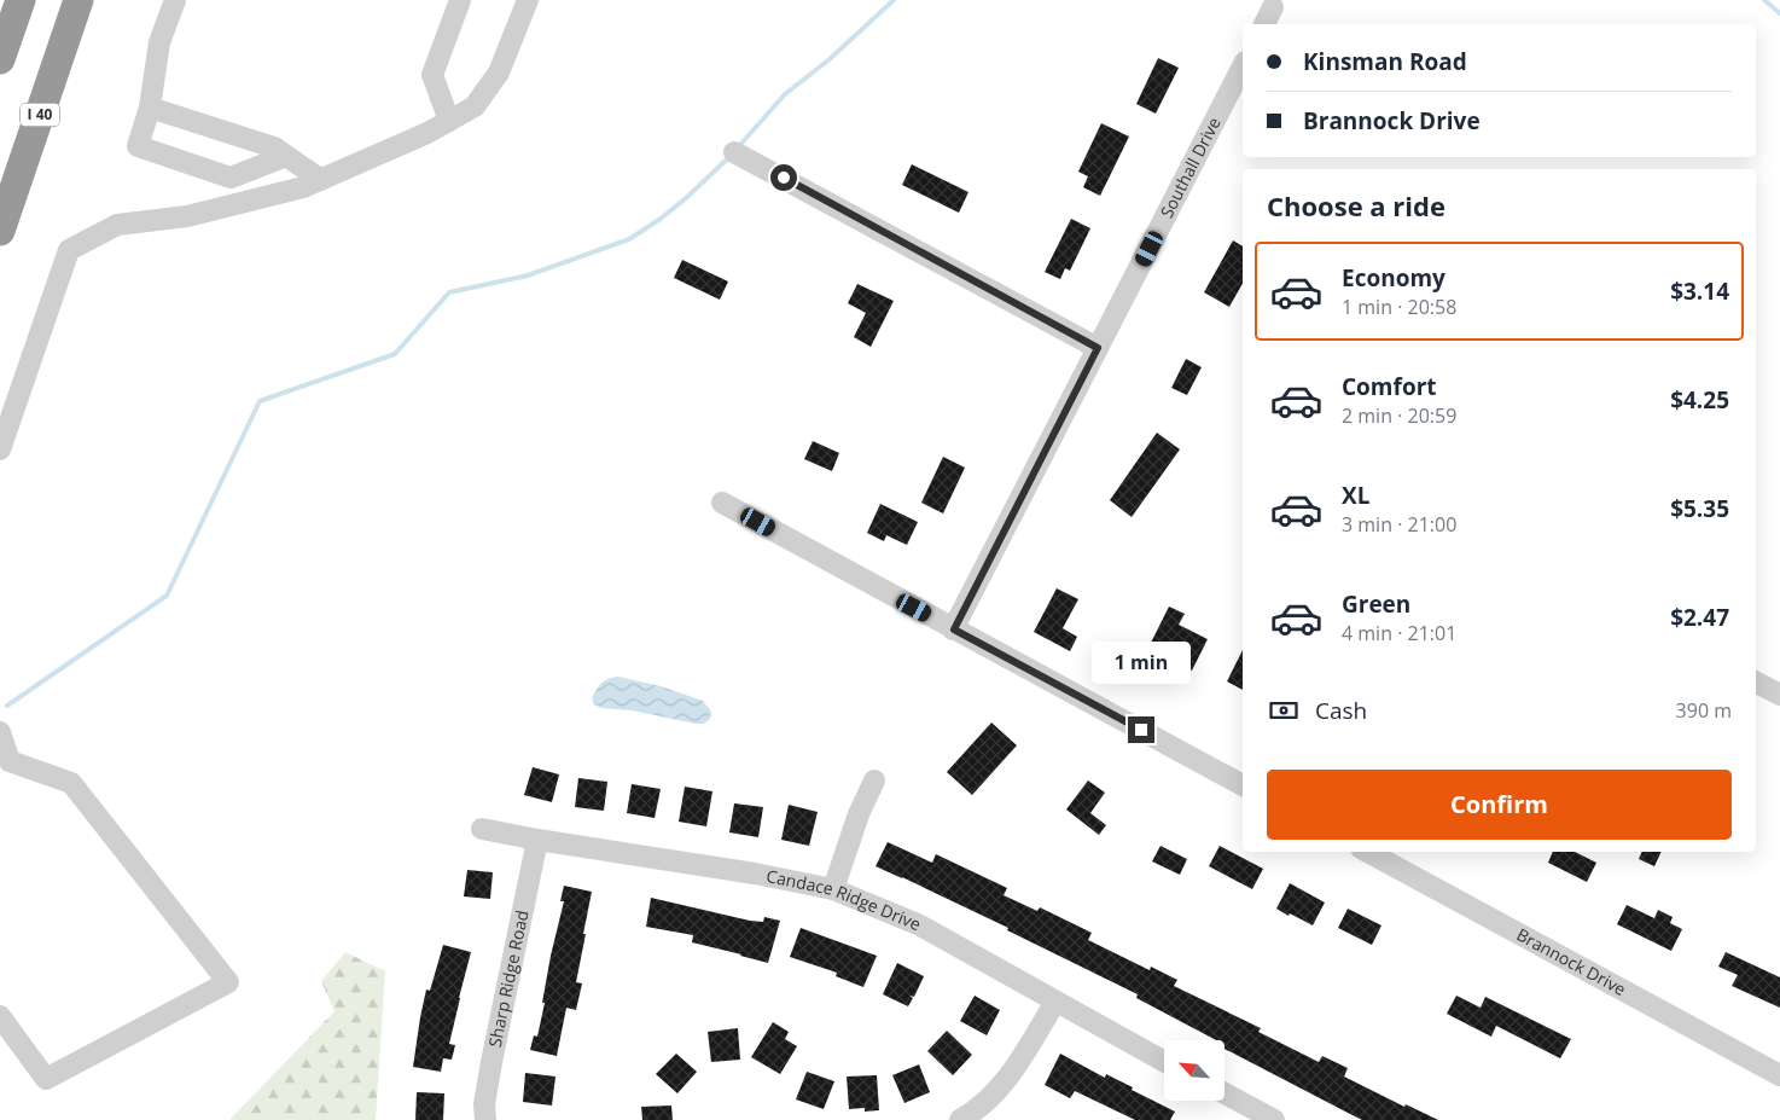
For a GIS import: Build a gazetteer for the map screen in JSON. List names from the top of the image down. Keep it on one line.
{"streets":{"highway":["I 40"],"street":["Southall Drive","Candace Ridge Drive","Brannock Drive","Sharp Ridge Road"]},"crossings":[["Candace Ridge Drive","Sharp Ridge Road"]],"north":"top left","page":{"banner":["Kinsman Road","Brannock Drive"],"heading":"Choose a ride","list":[{"name":"Economy","note":"1 min · 20:58","value":"$3.14"},{"name":"Comfort","note":"2 min · 20:59","value":"$4.25"},{"name":"XL","note":"3 min · 21:00","value":"$5.35"},{"name":"Green","note":"4 min · 21:01","value":"$2.47"}],"bubble":"1 min","pay":["Cash","390 m"],"buttons":"Confirm"}}
